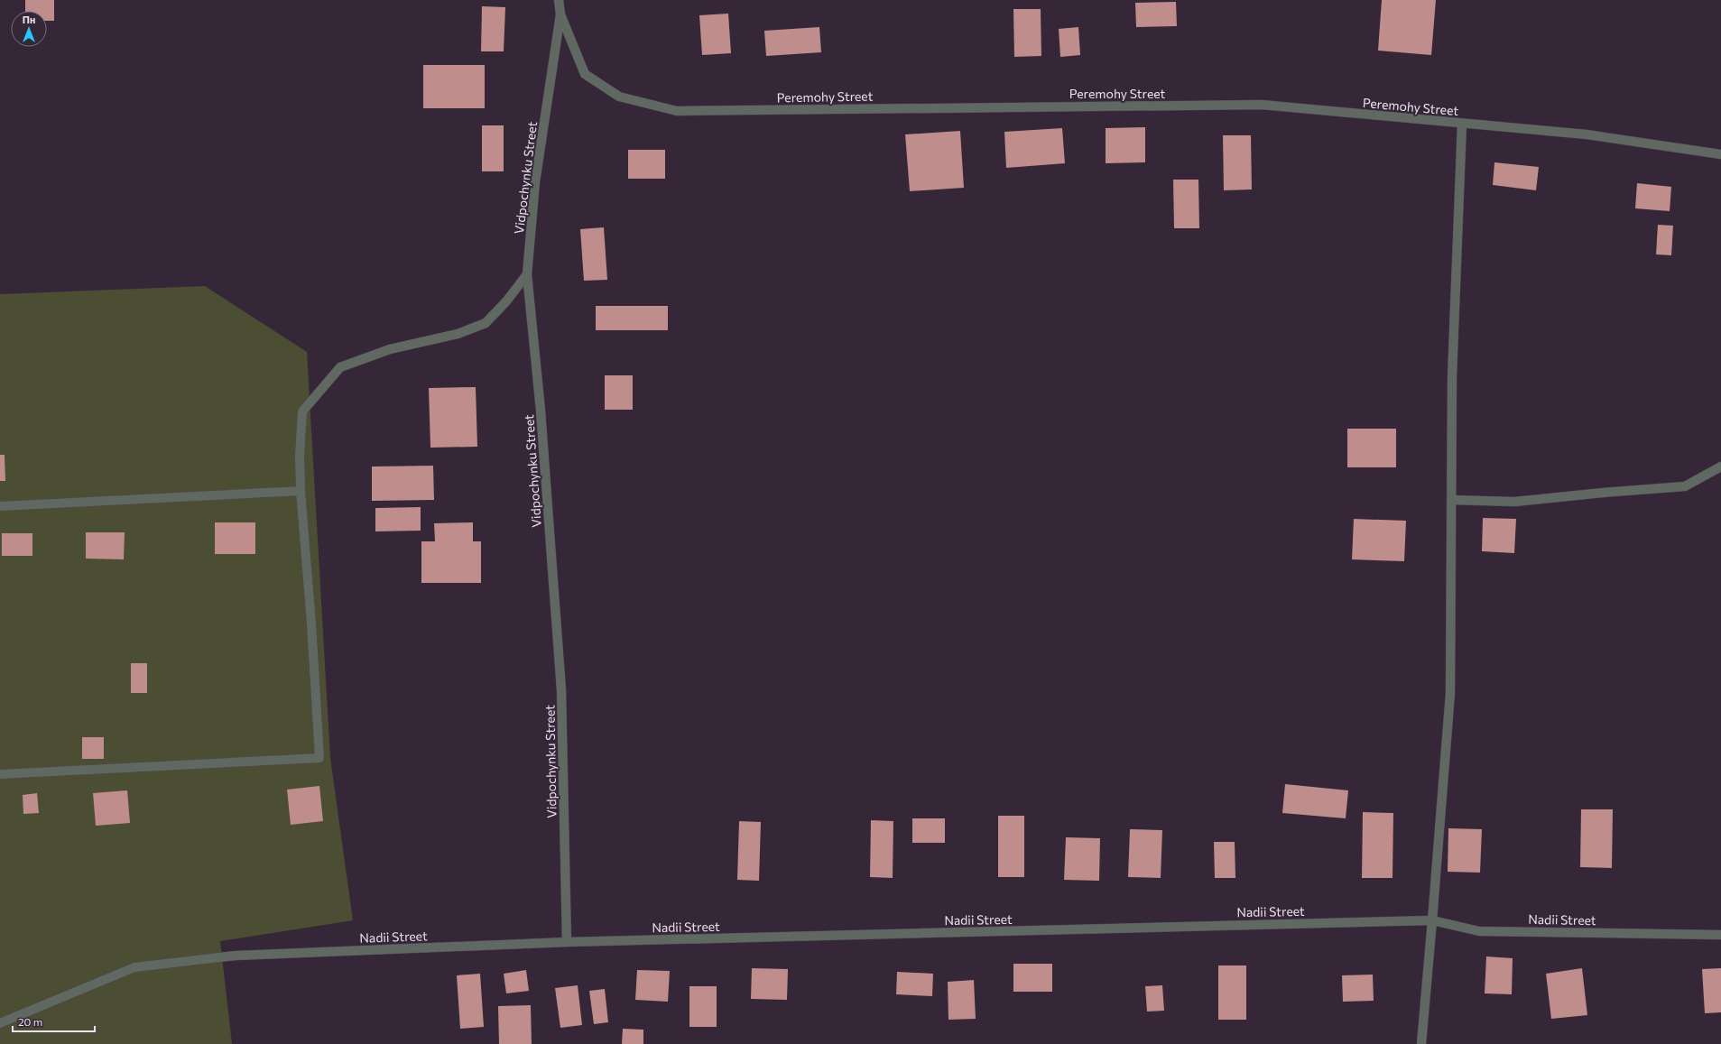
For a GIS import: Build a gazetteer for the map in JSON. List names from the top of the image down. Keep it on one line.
{"streets":{"street":["Peremohy Street","Vidpochynku Street","Nadii Street"]},"crossings":[["Peremohy Street","Vidpochynku Street"],["Vidpochynku Street","Nadii Street"]],"scale_bar":"20 m","north":"top"}
